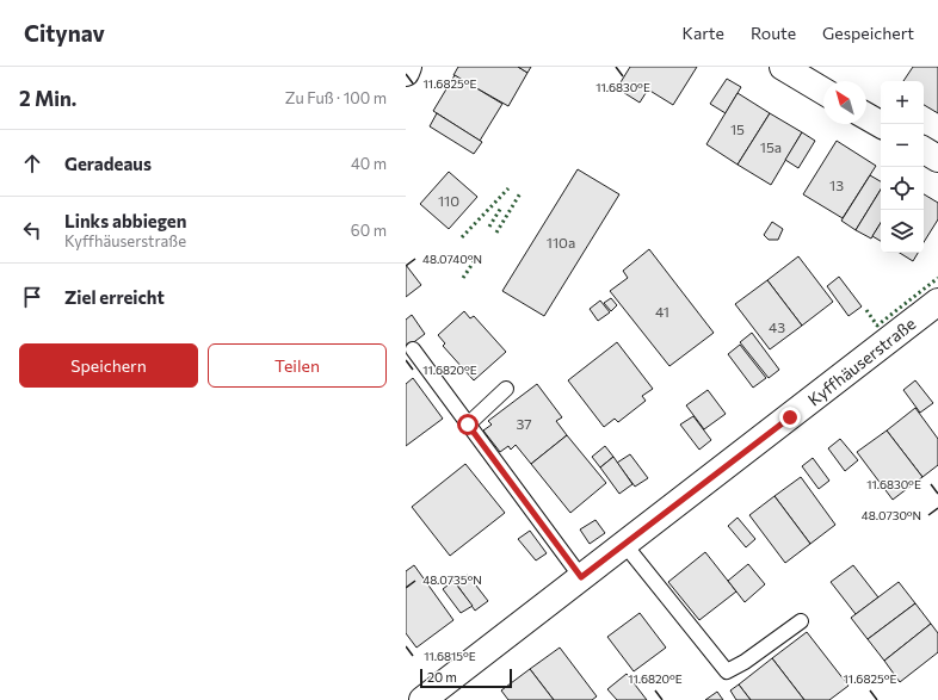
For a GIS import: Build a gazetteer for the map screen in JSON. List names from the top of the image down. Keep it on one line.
{"streets":{"street":["Kyffhäuserstraße"]},"house_numbers":["15","15a","13","110","110a","41","43","37"],"scale_bar":"20 m","north":"top left","page":{"header":"Citynav","nav":["Karte","Route","Gespeichert"],"heading":["2 Min.","Zu Fuß · 100 m"],"map_buttons":["+","−"],"list":[["Geradeaus","40 m"],["Links abbiegen","Kyffhäuserstraße","60 m"],"Ziel erreicht"],"buttons":["Speichern","Teilen"],"scale":"20 m"},"coordinates":["11.6825°E","11.6830°E","48.0740°N","11.6820°E","48.0730°N","48.0735°N","11.6815°E"]}
